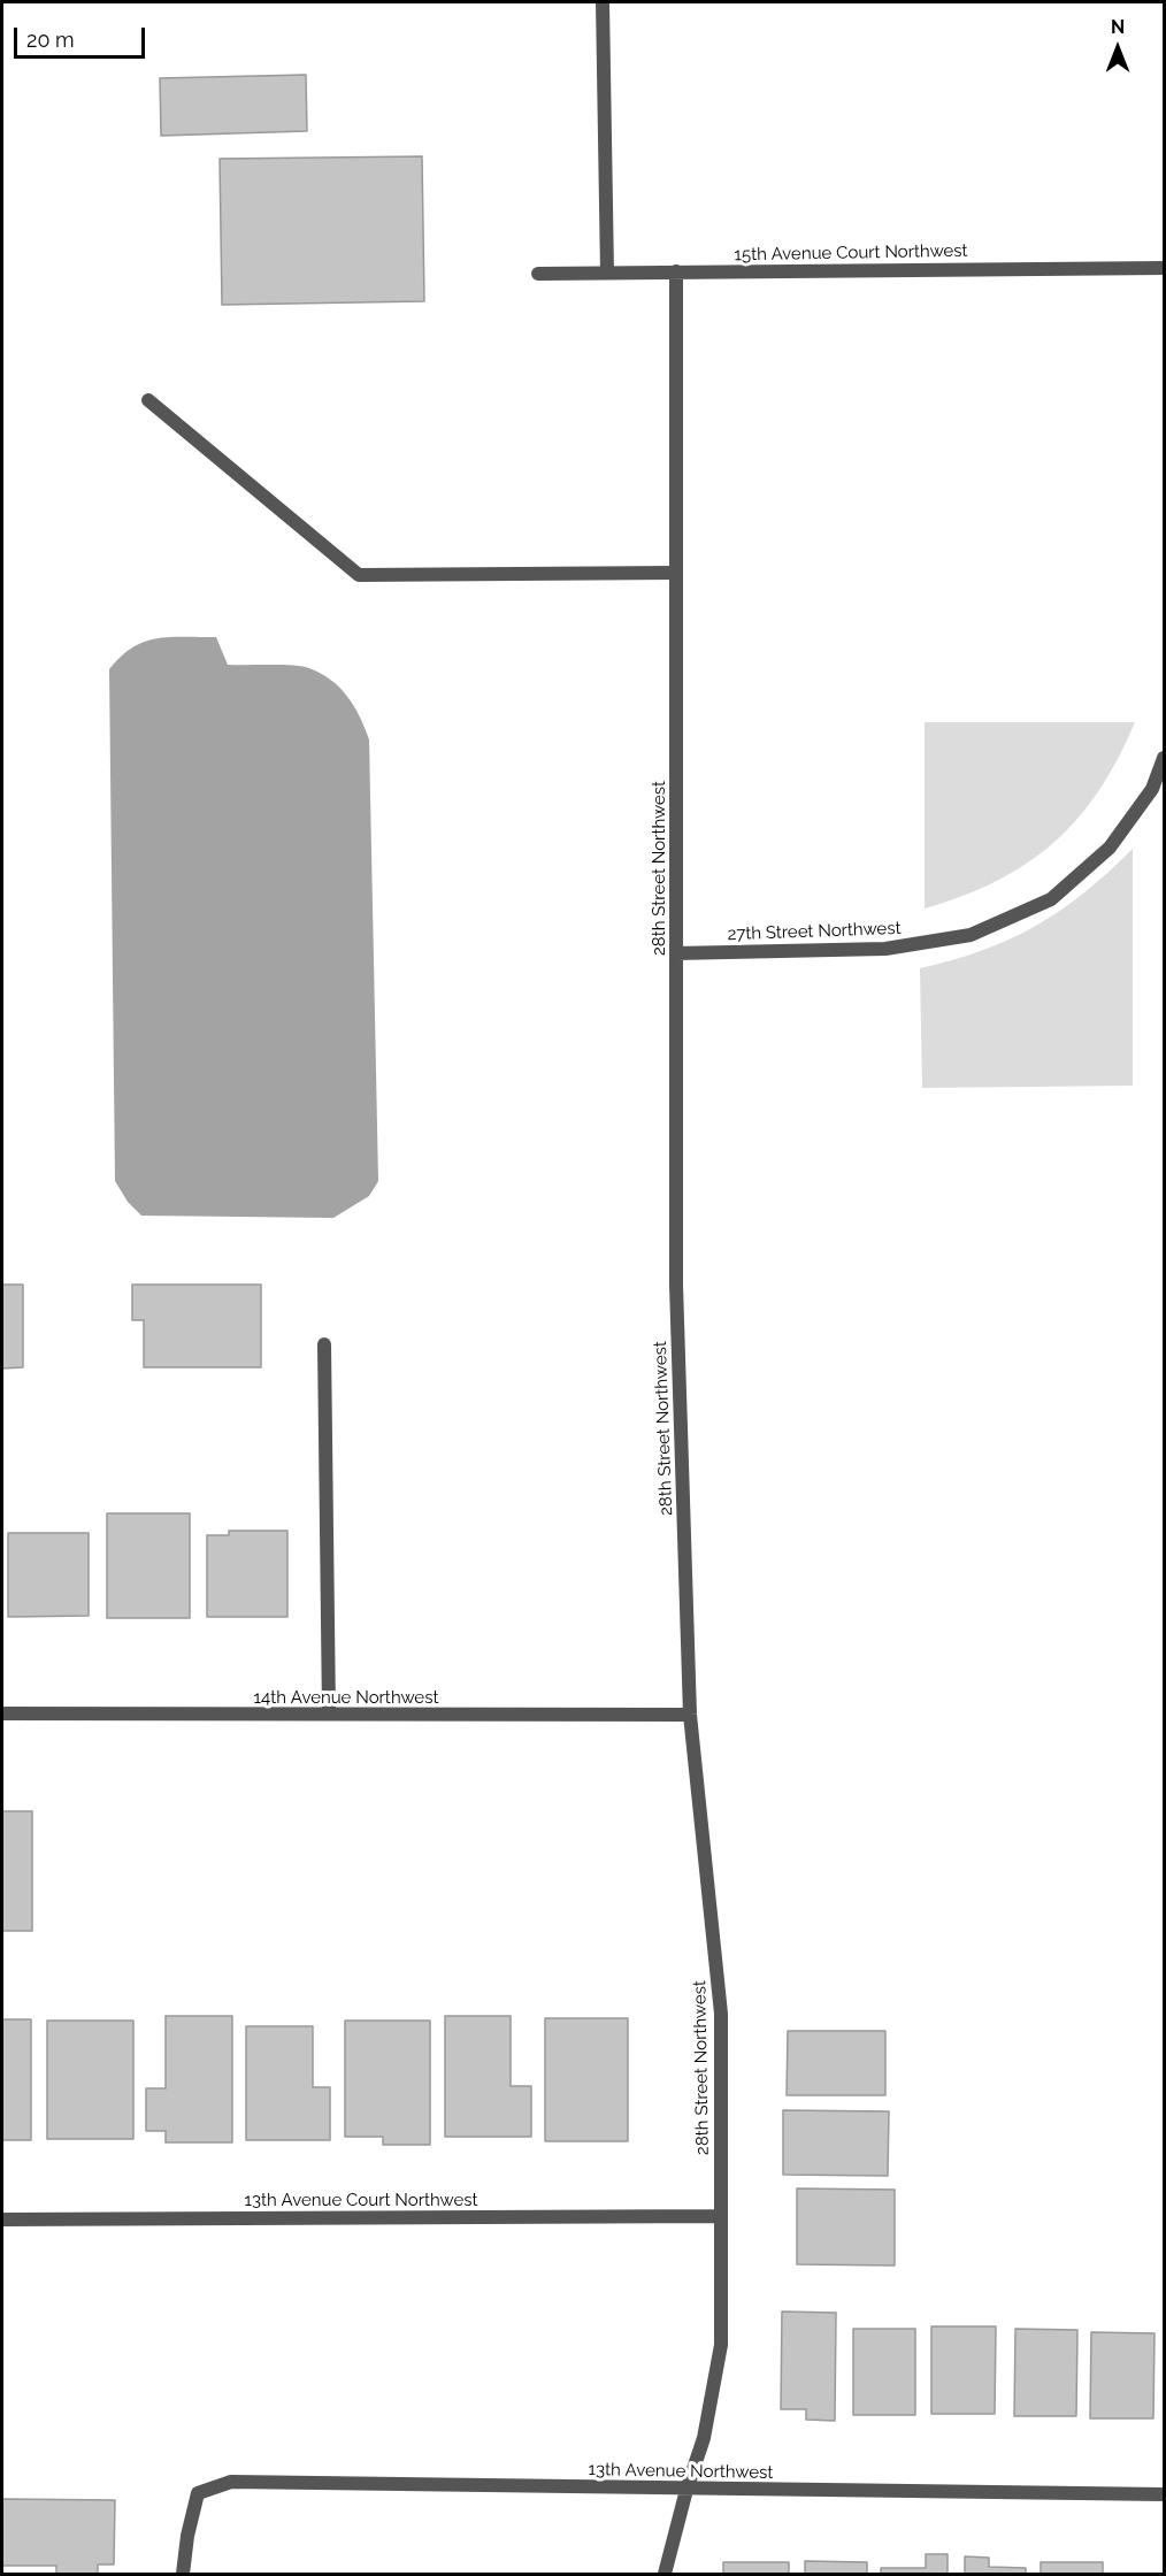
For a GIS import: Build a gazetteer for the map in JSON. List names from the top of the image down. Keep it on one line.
{"streets":{"street":["15th Avenue Court Northwest","28th Street Northwest","27th Street Northwest","14th Avenue Northwest","13th Avenue Court Northwest","13th Avenue Northwest"]},"crossings":[["15th Avenue Court Northwest","28th Street Northwest"],["28th Street Northwest","27th Street Northwest"],["28th Street Northwest","14th Avenue Northwest"],["28th Street Northwest","13th Avenue Court Northwest"],["28th Street Northwest","13th Avenue Northwest"]],"scale_bar":"20 m","north":"top"}
